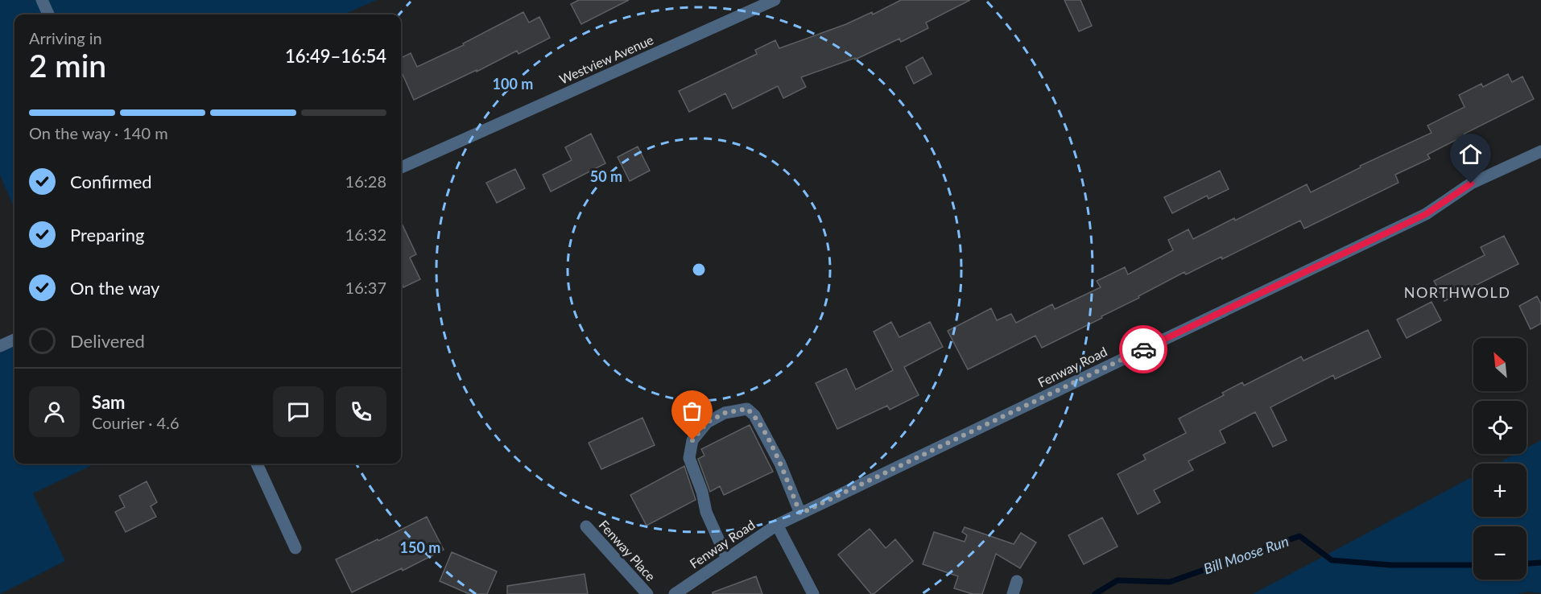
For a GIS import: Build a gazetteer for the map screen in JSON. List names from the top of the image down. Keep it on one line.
{"streets":{"street":["Westview Avenue","Fenway Road","Fenway Place"]},"districts":["NORTHWOLD"],"water":["Bill Moose Run"],"north":"top left","page":{"heading":["2 min","Arriving in","16:49–16:54"],"panel":["Sam","Courier · 4.6"],"bar":"On the way · 140 m","list":[["Confirmed","16:28"],["Preparing","16:32"],["On the way","16:37"],"Delivered"],"map_buttons":["+","−"]},"rings":["100 m","50 m","150 m"]}
